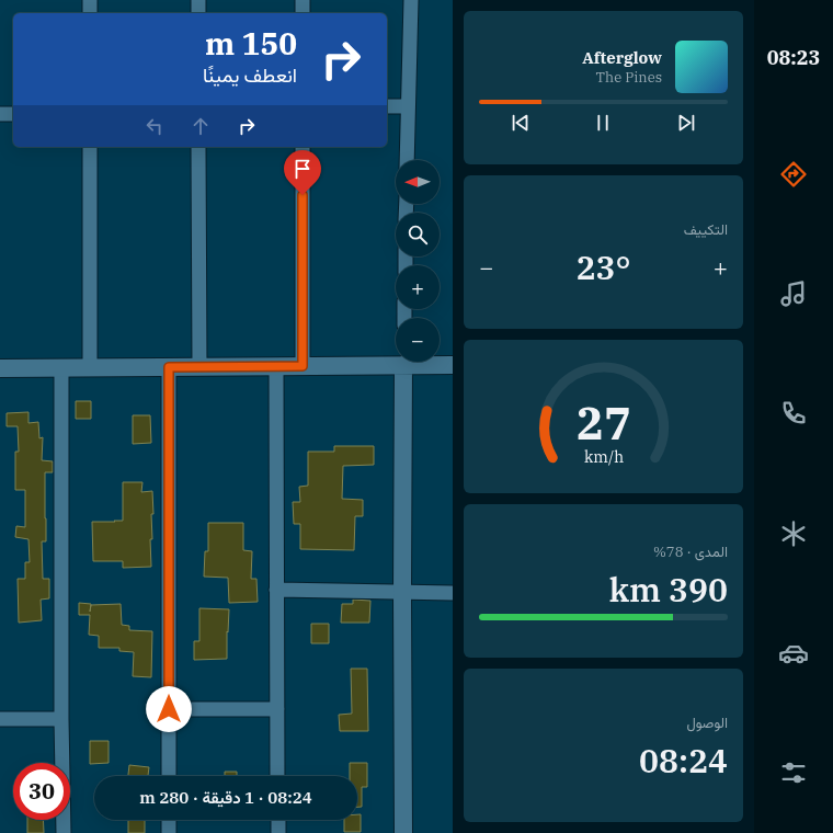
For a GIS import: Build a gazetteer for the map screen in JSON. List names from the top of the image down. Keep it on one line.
{"north":"left","page":{"tabs":"08:23","turn":["150 m","انعطف يمينًا"],"song":["Afterglow","The Pines"],"map_buttons":["+","−"],"tile":["التكييف",["المدى · 78%","390 km"],["الوصول","08:24"]],"heat":["−","23°","+"],"limit":"30","trip":"08:24 · 1 دقيقة · 280 m","gauge":["27","km/h"]}}
